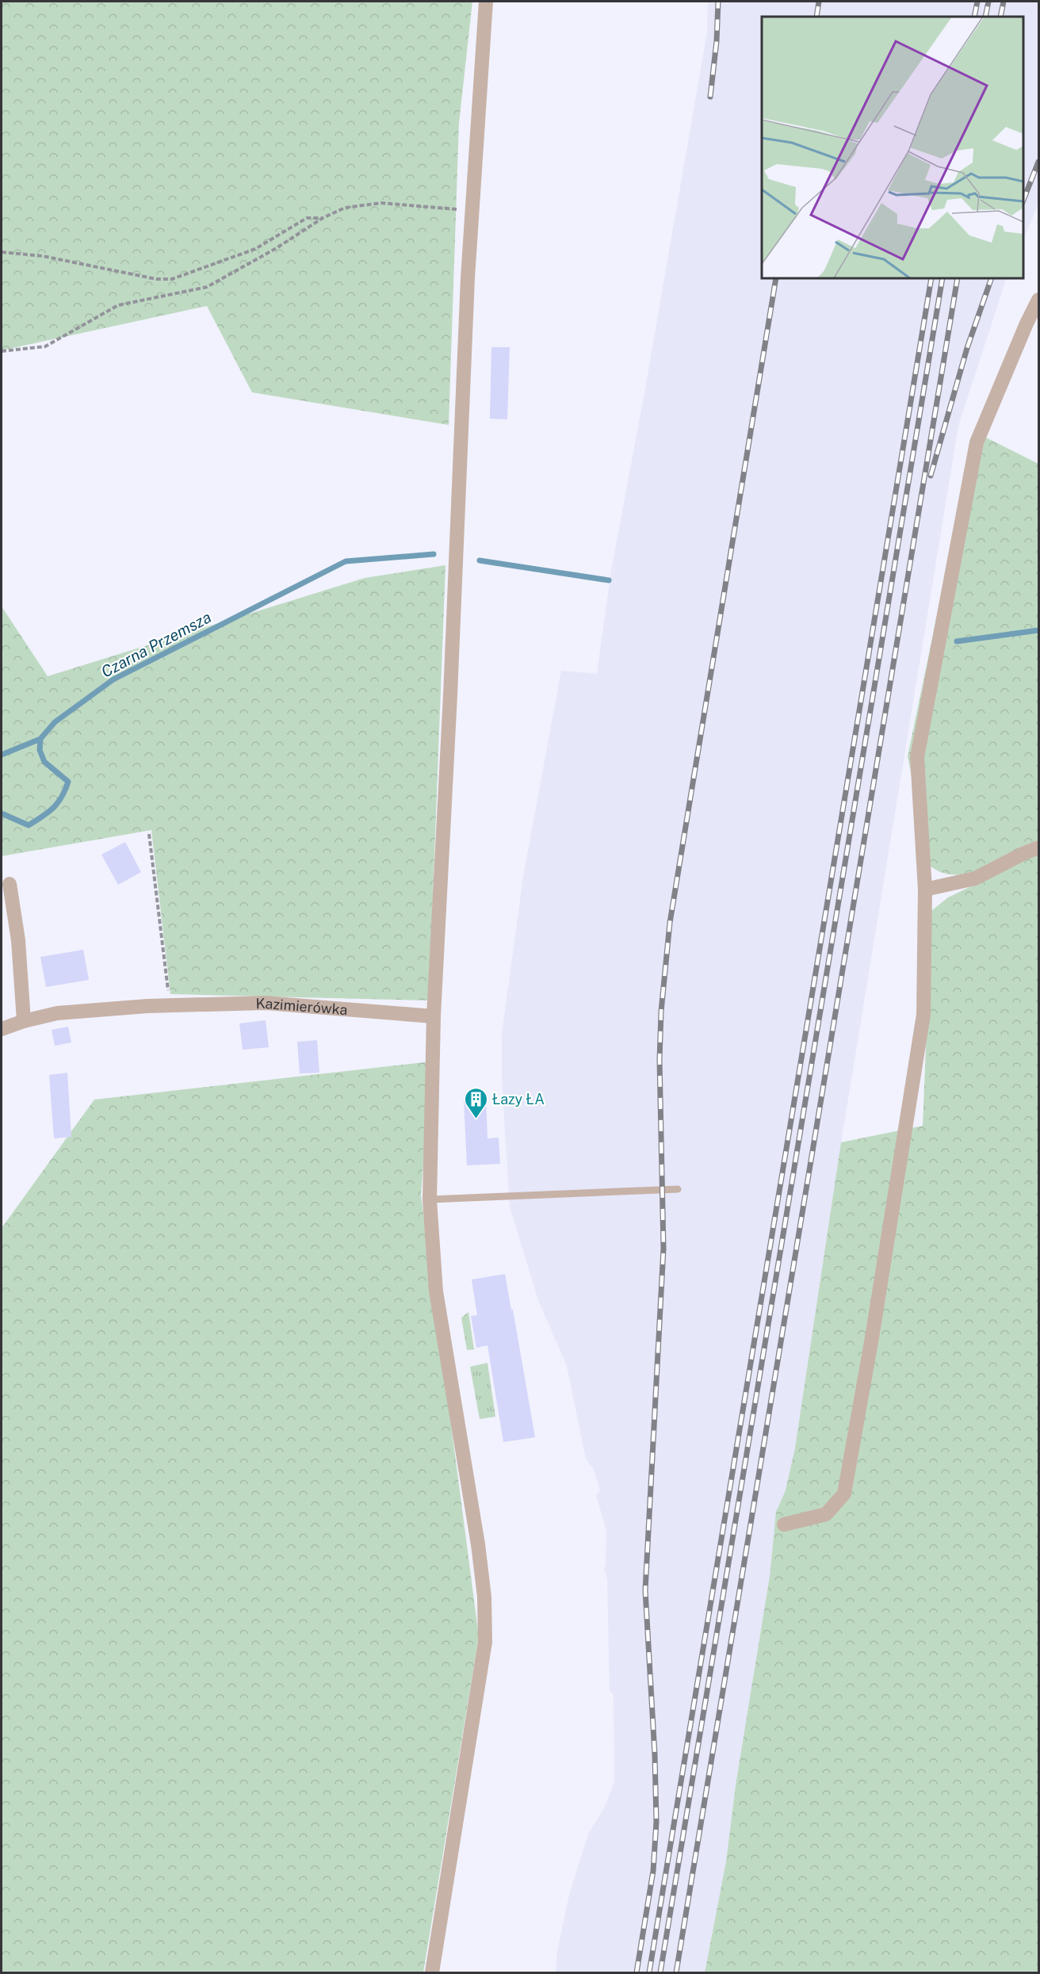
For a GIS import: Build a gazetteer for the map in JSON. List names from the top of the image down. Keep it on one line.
{"streets":{"street":["Kazimierówka"]},"water":["Czarna Przemsza"],"places":{"building":["Łazy ŁA"]}}
